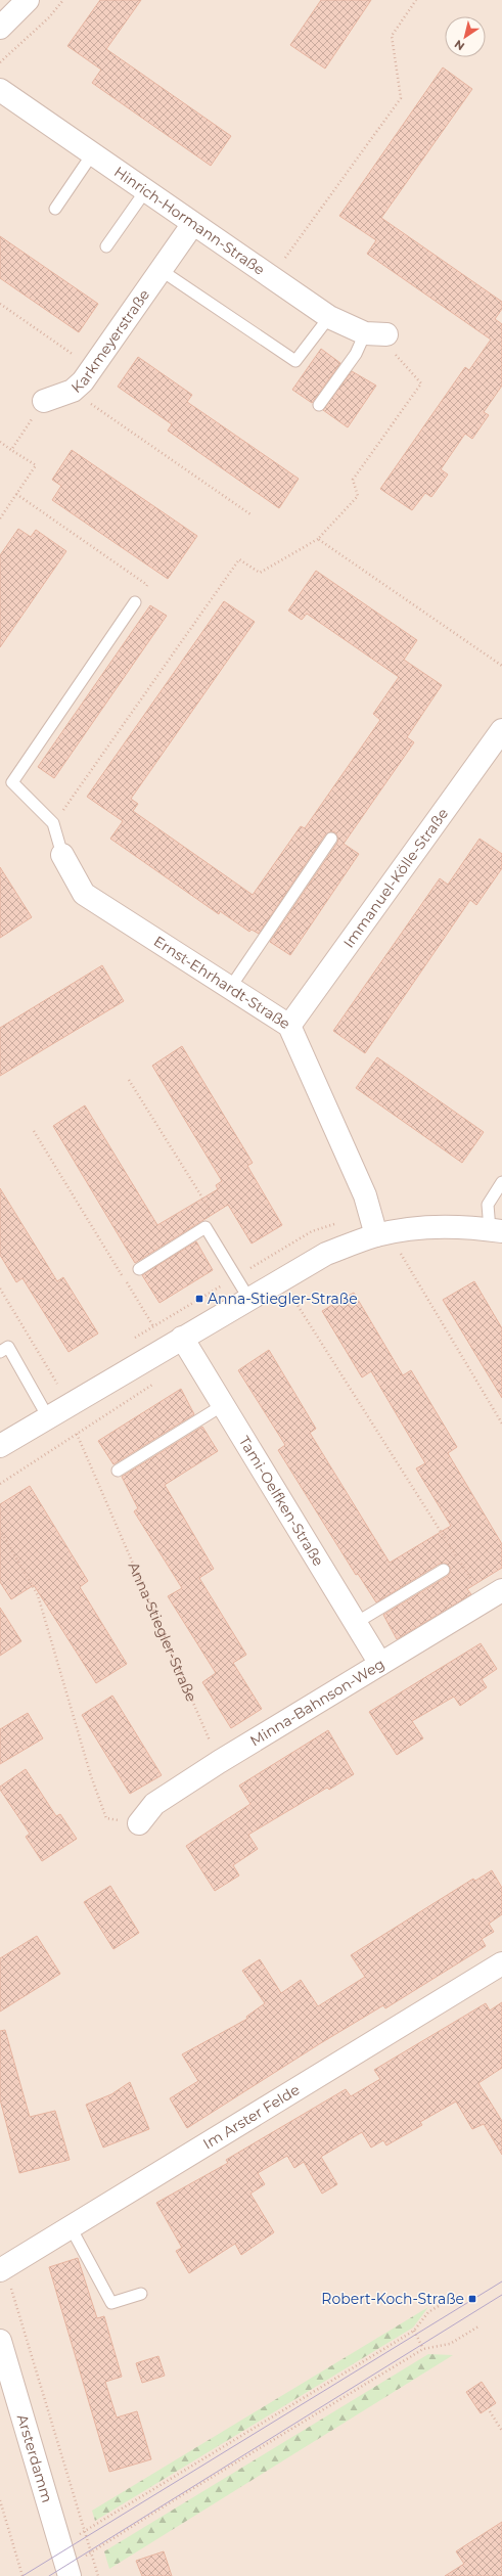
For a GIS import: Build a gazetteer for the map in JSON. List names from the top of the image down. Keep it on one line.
{"streets":{"street":["Hinrich-Hormann-Straße","Karkmeyerstraße","Immanuel-Kölle-Straße","Ernst-Ehrhardt-Straße","Tami-Oelfken-Straße","Minna-Bahnson-Weg","Im Arster Felde","Arsterdamm"],"path":["Anna-Stiegler-Straße"]},"crossings":[["Hinrich-Hormann-Straße","Karkmeyerstraße"],["Immanuel-Kölle-Straße","Ernst-Ehrhardt-Straße"],["Tami-Oelfken-Straße","Minna-Bahnson-Weg"],["Anna-Stiegler-Straße","Minna-Bahnson-Weg"]],"places":{"transit":["Anna-Stiegler-Straße","Robert-Koch-Straße"]},"north":"bottom left"}
